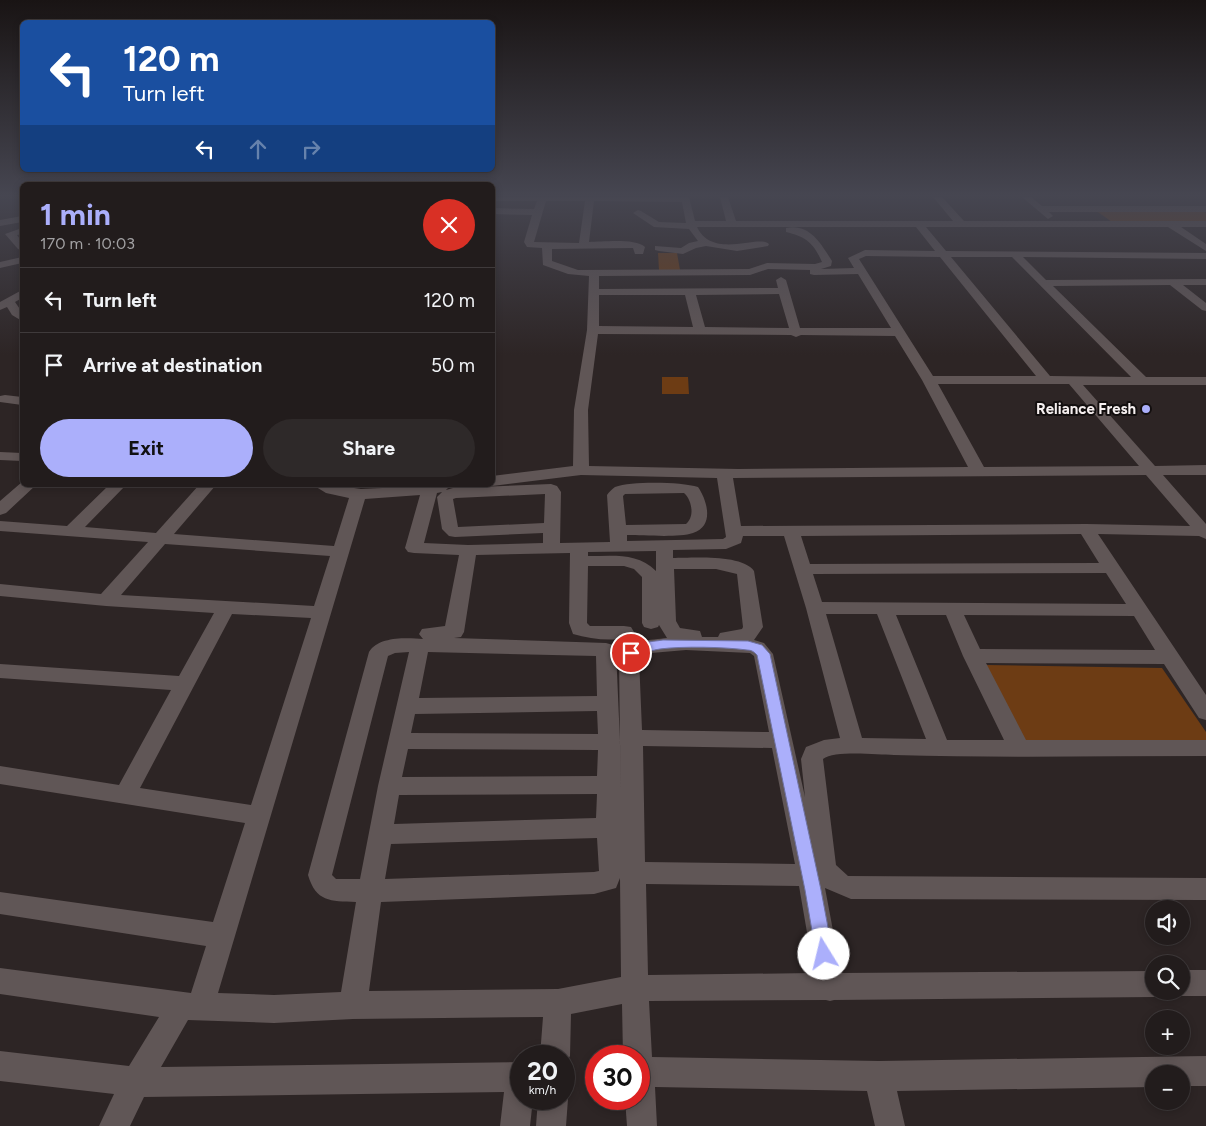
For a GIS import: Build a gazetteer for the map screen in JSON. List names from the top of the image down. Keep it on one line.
{"places":["Reliance Fresh"],"page":{"turn":["120 m","Turn left"],"heading":["1 min","170 m · 10:03"],"list":[{"name":"Turn left","value":"120 m"},{"name":"Arrive at destination","value":"50 m"}],"buttons":["Exit","Share"],"map_buttons":["+","−"],"speed":"20 km/h","limit":"30"}}
